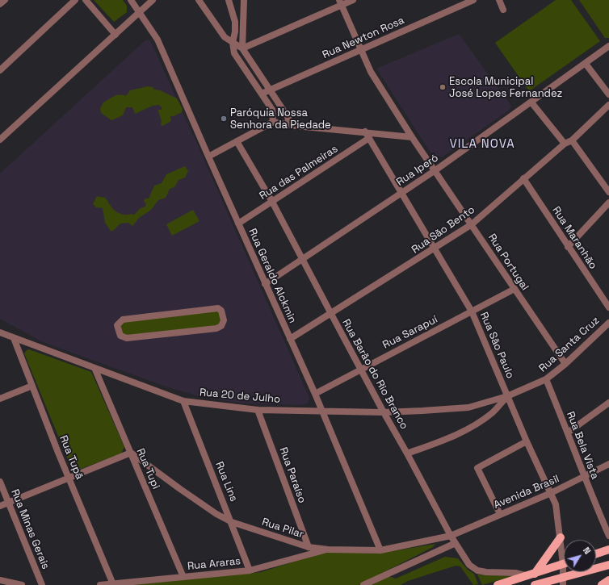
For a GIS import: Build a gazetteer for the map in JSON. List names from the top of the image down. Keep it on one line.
{"streets":{"street":["Rua Newton Rosa","Rua Iperó","Rua das Palmeiras","Rua São Bento","Rua Maranhão","Rua Portugal","Rua Geraldo Alckmin","Rua Sarapuí","Rua Santa Cruz","Rua São Paulo","Rua Barão do Rio Branco","Rua 20 de Julho","Rua Bela Vista","Rua Tupã","Rua Tupi","Rua Paraíso","Rua Lins","Avenida Brasil","Rua Pilar","Rua Minas Gerais","Rua Araras"]},"crossings":[["Rua Newton Rosa","Rua Portugal"],["Rua Iperó","Rua Portugal"],["Rua Iperó","Rua Geraldo Alckmin"],["Rua Iperó","Rua São Paulo"],["Rua Iperó","Rua Barão do Rio Branco"],["Rua das Palmeiras","Rua Geraldo Alckmin"],["Rua das Palmeiras","Rua São Paulo"],["Rua das Palmeiras","Rua Barão do Rio Branco"],["Rua São Bento","Rua Maranhão"],["Rua São Bento","Rua Portugal"],["Rua São Bento","Rua Geraldo Alckmin"],["Rua São Bento","Rua São Paulo"],["Rua São Bento","Rua Barão do Rio Branco"],["Rua Portugal","Rua Sarapuí"],["Rua Portugal","Rua Santa Cruz"],["Rua Geraldo Alckmin","Rua Sarapuí"],["Rua Geraldo Alckmin","Rua 20 de Julho"],["Rua Geraldo Alckmin","Rua Pilar"],["Rua Sarapuí","Rua São Paulo"],["Rua Sarapuí","Rua Barão do Rio Branco"],["Rua Santa Cruz","Rua São Paulo"],["Rua Santa Cruz","Rua 20 de Julho"],["Rua Santa Cruz","Rua Bela Vista"],["Rua São Paulo","Rua 20 de Julho"],["Rua São Paulo","Avenida Brasil"],["Rua Barão do Rio Branco","Rua 20 de Julho"],["Rua Barão do Rio Branco","Avenida Brasil"],["Rua Barão do Rio Branco","Rua Pilar"],["Rua 20 de Julho","Rua Tupã"],["Rua 20 de Julho","Rua Tupi"],["Rua 20 de Julho","Rua Paraíso"],["Rua 20 de Julho","Rua Lins"],["Rua Bela Vista","Avenida Brasil"],["Rua Tupã","Rua Araras"],["Rua Tupi","Rua Pilar"],["Rua Tupi","Rua Araras"],["Rua Paraíso","Rua Pilar"],["Rua Lins","Rua Pilar"],["Rua Lins","Rua Araras"],["Avenida Brasil","Rua Pilar"],["Rua Pilar","Rua Araras"]],"districts":["VILA NOVA"],"places":["Escola Municipal José Lopes Fernandez","Paróquia Nossa Senhora da Piedade"],"north":"top right"}
